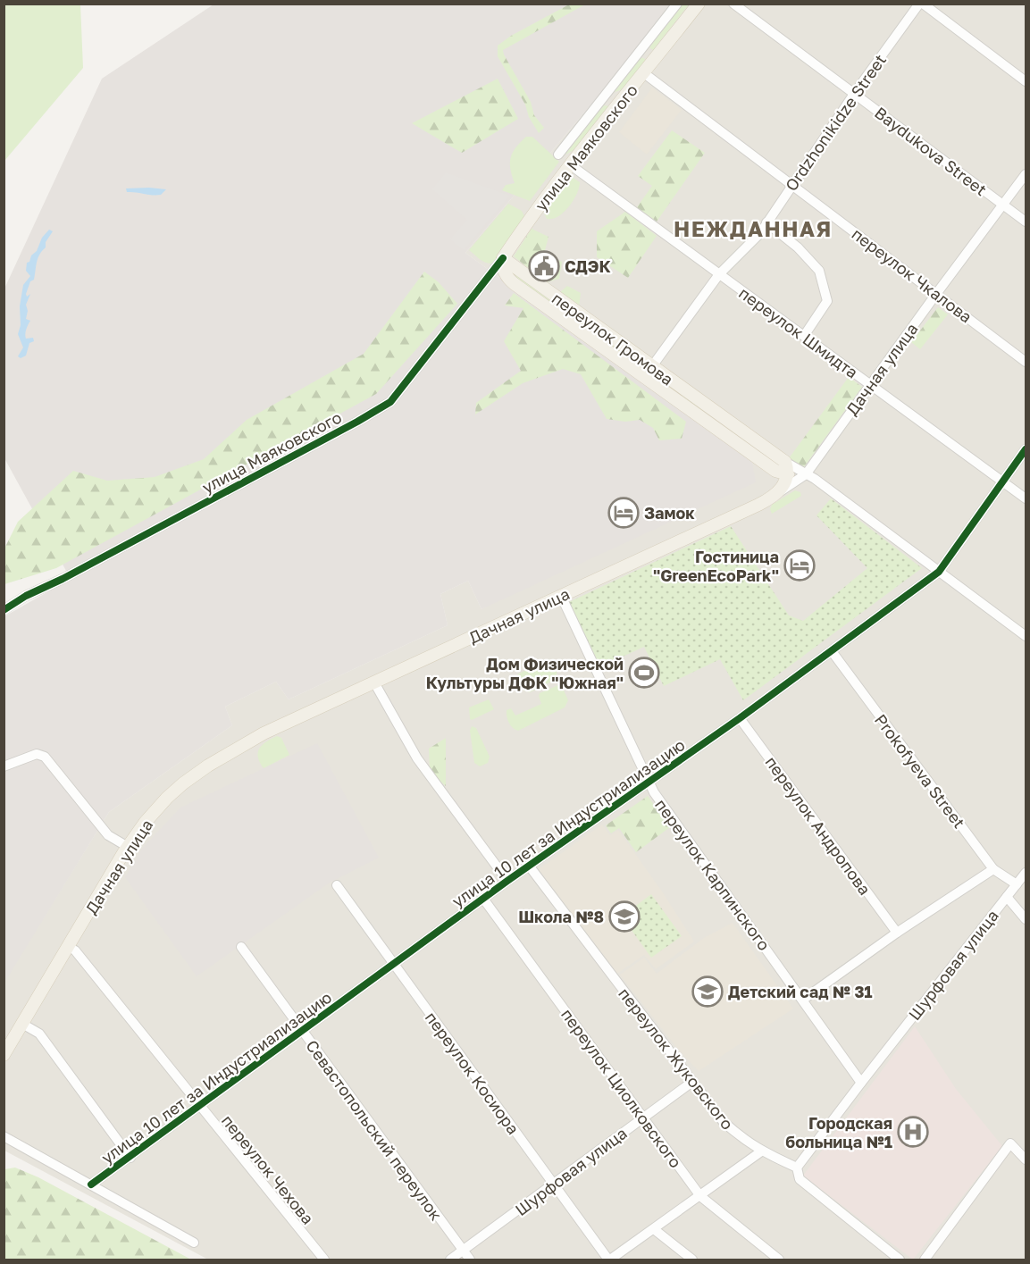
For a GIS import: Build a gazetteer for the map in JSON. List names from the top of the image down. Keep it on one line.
{"streets":{"main road":["улица Маяковского","переулок Громова","Дачная улица"],"street":["Ordzhonikidze Street","Baydukova Street","переулок Чкалова","переулок Шмидта","Prokofyeva Street","улица 10 лет за Индустриализацию","переулок Андропова","переулок Карпинского","Шурфовая улица","переулок Жуковского","переулок Косиора","переулок Циолковского","Севастопольский переулок","переулок Чехова"]},"crossings":[["Ordzhonikidze Street","Baydukova Street"],["Ordzhonikidze Street","переулок Чкалова"],["Ordzhonikidze Street","переулок Шмидта"],["Ordzhonikidze Street","переулок Громова"],["улица Маяковского","переулок Чкалова"],["улица Маяковского","переулок Шмидта"],["улица Маяковского","переулок Громова"],["Baydukova Street","Дачная улица"],["переулок Чкалова","Дачная улица"],["переулок Шмидта","Дачная улица"],["переулок Шмидта","улица 10 лет за Индустриализацию"],["переулок Громова","Дачная улица"],["переулок Громова","улица 10 лет за Индустриализацию"],["Дачная улица","переулок Карпинского"],["Дачная улица","переулок Чехова"],["Prokofyeva Street","улица 10 лет за Индустриализацию"],["Prokofyeva Street","Шурфовая улица"],["улица 10 лет за Индустриализацию","переулок Андропова"],["улица 10 лет за Индустриализацию","переулок Карпинского"],["улица 10 лет за Индустриализацию","переулок Жуковского"],["улица 10 лет за Индустриализацию","переулок Косиора"],["улица 10 лет за Индустриализацию","переулок Циолковского"],["улица 10 лет за Индустриализацию","Севастопольский переулок"],["улица 10 лет за Индустриализацию","переулок Чехова"],["переулок Карпинского","Шурфовая улица"],["Шурфовая улица","переулок Жуковского"],["Шурфовая улица","переулок Косиора"],["Шурфовая улица","переулок Циолковского"],["Шурфовая улица","Севастопольский переулок"]],"districts":["НЕЖДАННАЯ"],"places":{"public building":["СДЭК"],"hotel":["Замок","Гостиница \"GreenEcoPark\""],"sports":["Дом Физической Культуры ДФК \"Южная\""],"school or university":["Школа №8","Детский сад № 31"],"hospital":["Городская больница №1"]}}
